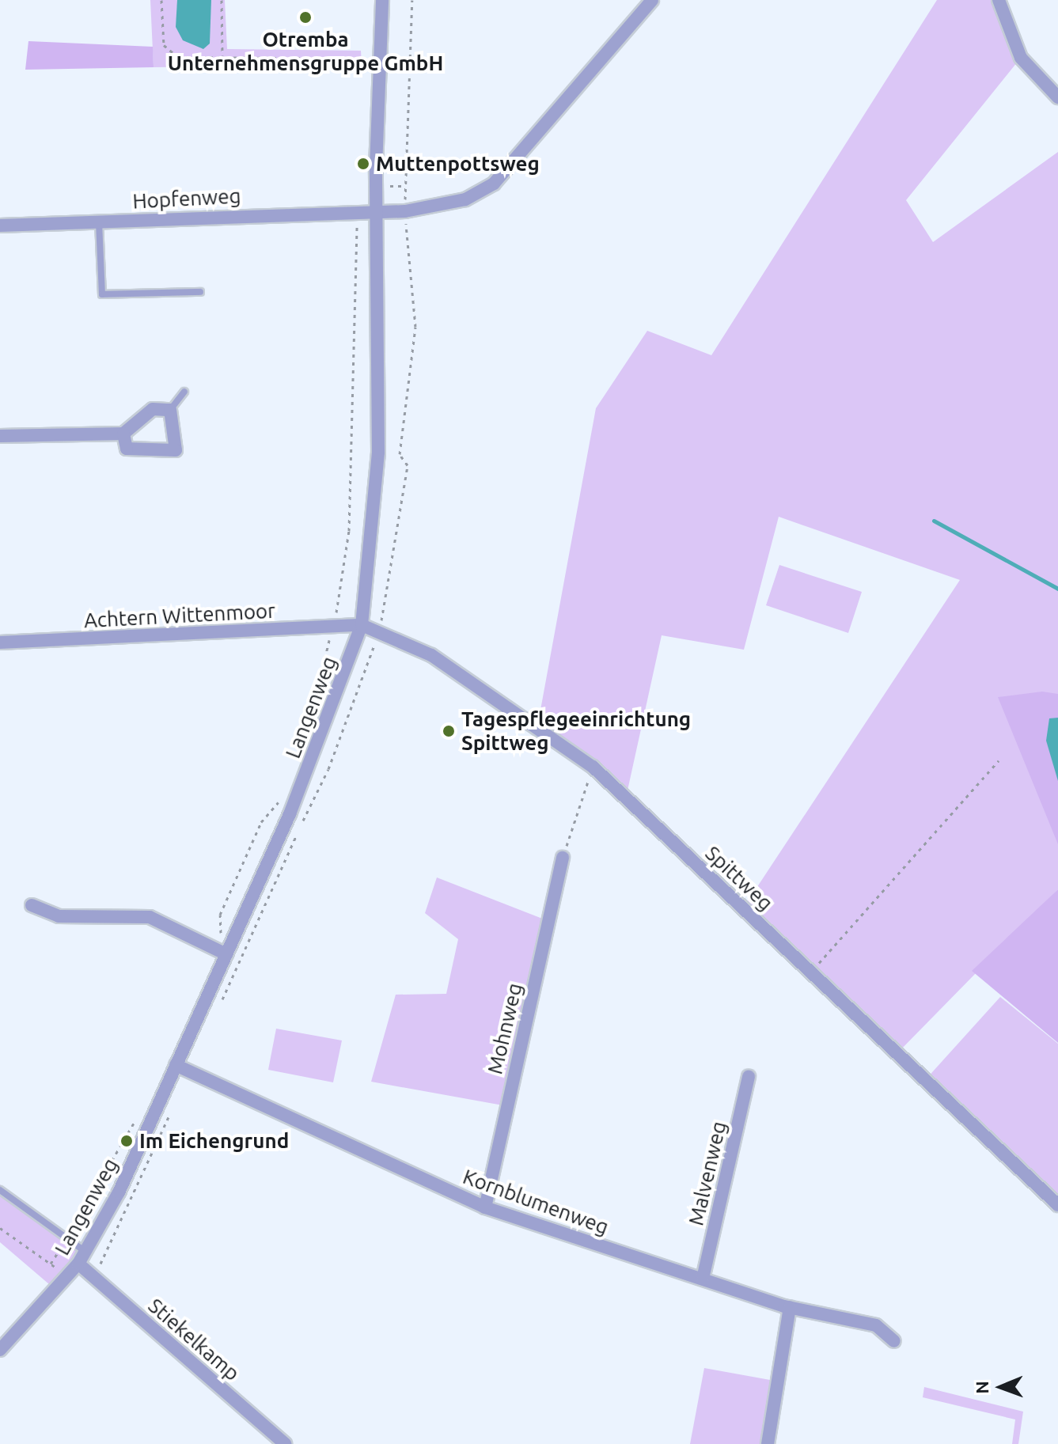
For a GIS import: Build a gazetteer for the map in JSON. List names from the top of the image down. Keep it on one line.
{"streets":{"street":["Hopfenweg","Achtern Wittenmoor","Langenweg","Spittweg","Mohnweg","Malvenweg","Kornblumenweg","Stiekelkamp"]},"crossings":[["Hopfenweg","Langenweg"],["Achtern Wittenmoor","Langenweg"],["Achtern Wittenmoor","Spittweg"],["Langenweg","Spittweg"],["Langenweg","Kornblumenweg"],["Langenweg","Stiekelkamp"],["Mohnweg","Kornblumenweg"],["Malvenweg","Kornblumenweg"]],"places":["Otremba Unternehmensgruppe GmbH","Muttenpottsweg","Tagespflegeeinrichtung Spittweg","Im Eichengrund"],"north":"left"}
